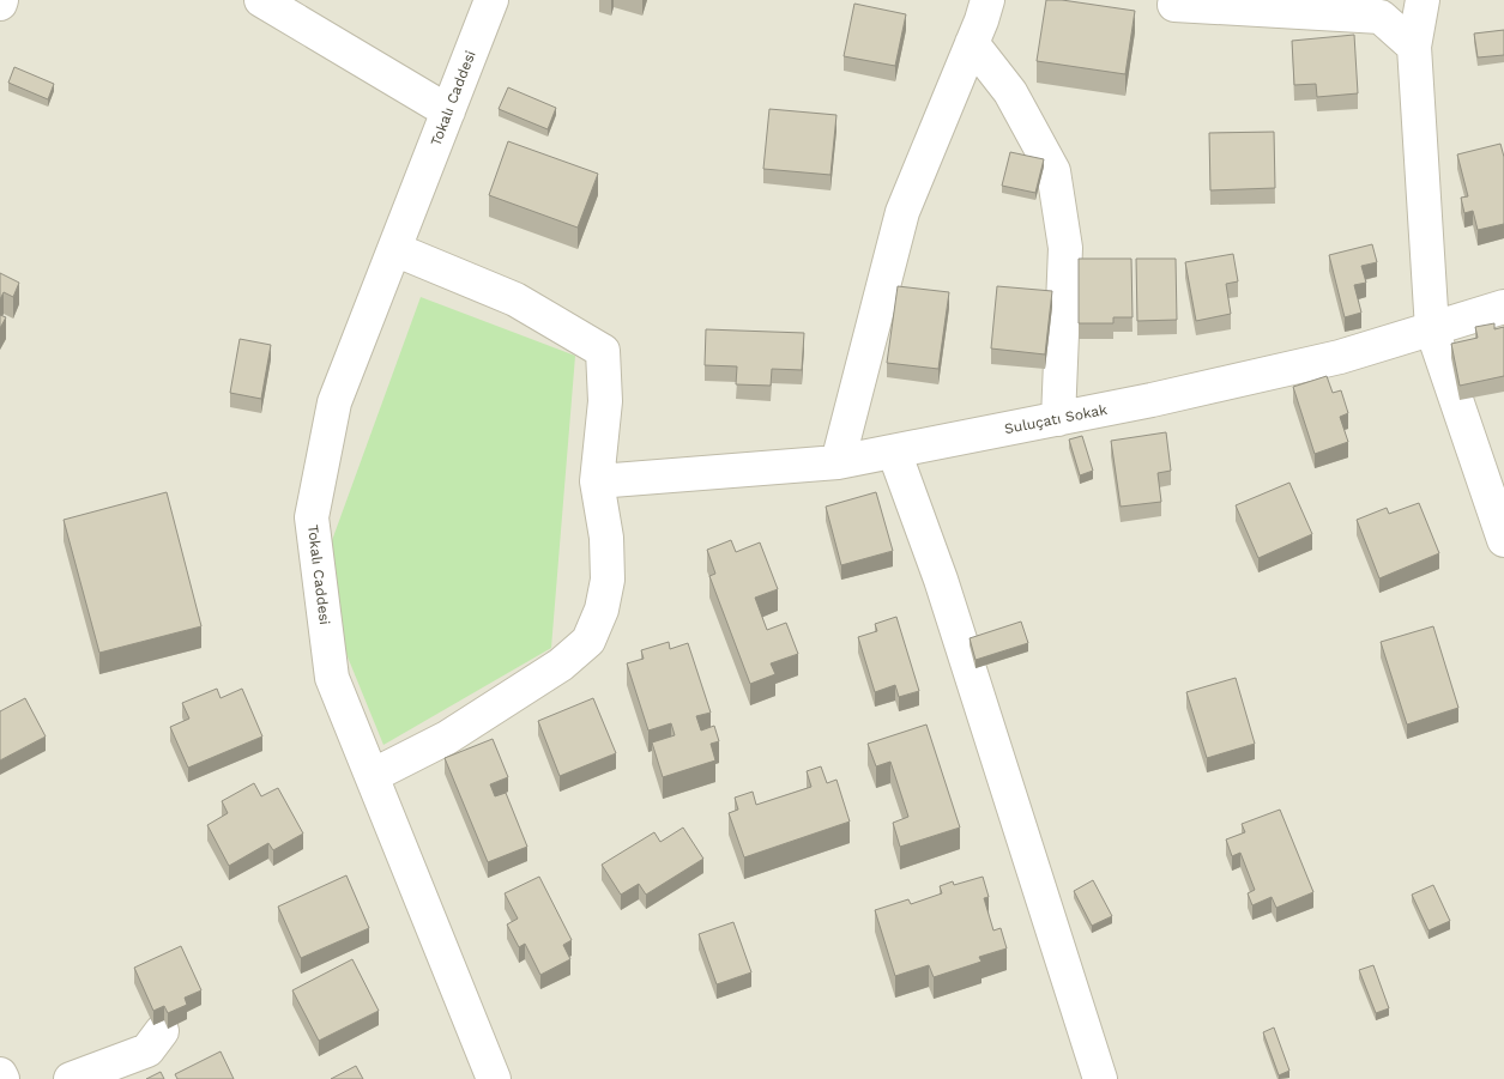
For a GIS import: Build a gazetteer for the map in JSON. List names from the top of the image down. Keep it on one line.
{"streets":{"street":["Tokalı Caddesi","Suluçatı Sokak"]}}
